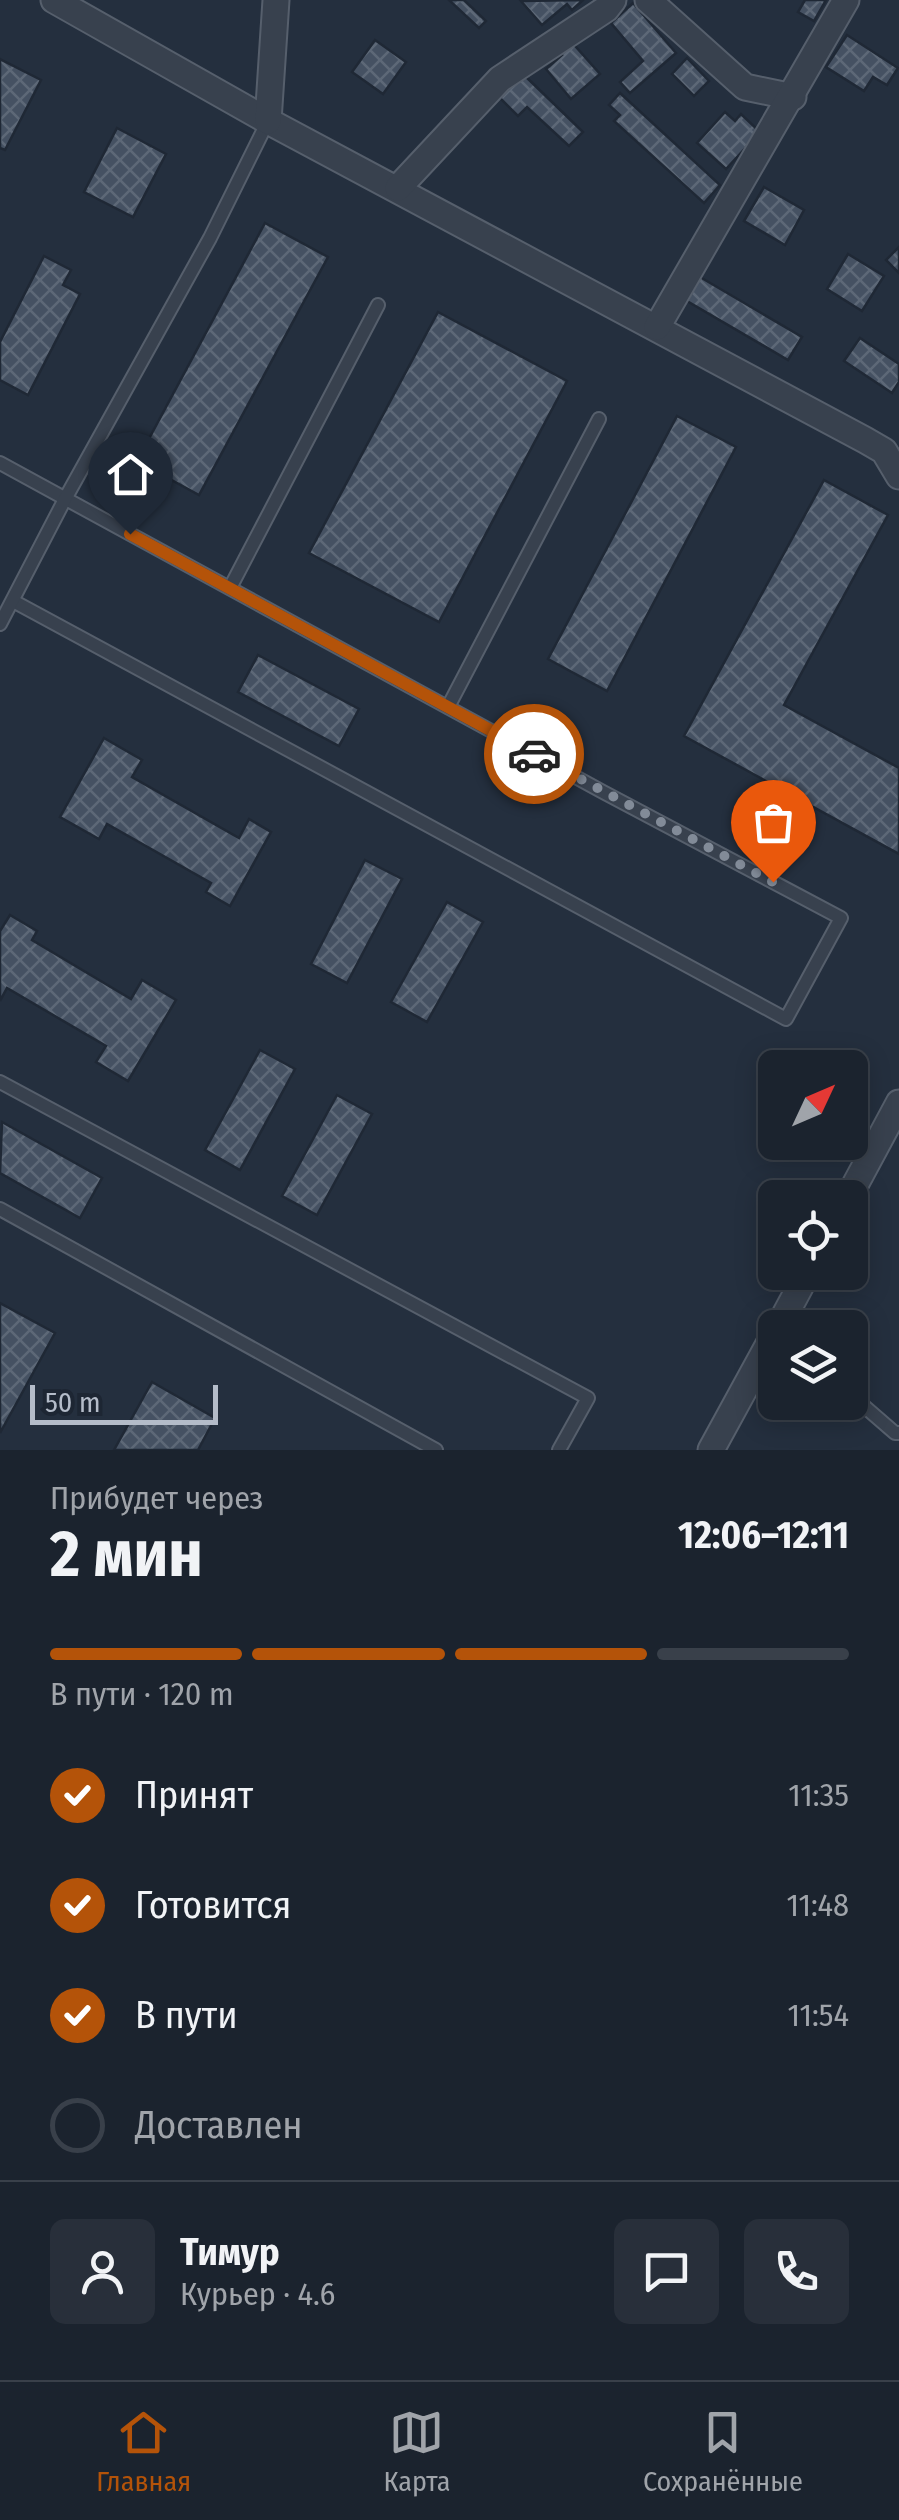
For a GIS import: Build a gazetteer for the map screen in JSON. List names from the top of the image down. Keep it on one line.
{"scale_bar":"50 m","north":"top right","page":{"scale":"50 m","heading":["2 мин","Прибудет через","12:06–12:11"],"panel":["Тимур","Курьер · 4.6"],"bar":"В пути · 120 m","list":[["Принят","11:35"],["Готовится","11:48"],["В пути","11:54"],"Доставлен"],"tabs":["Главная","Карта","Сохранённые"]}}
